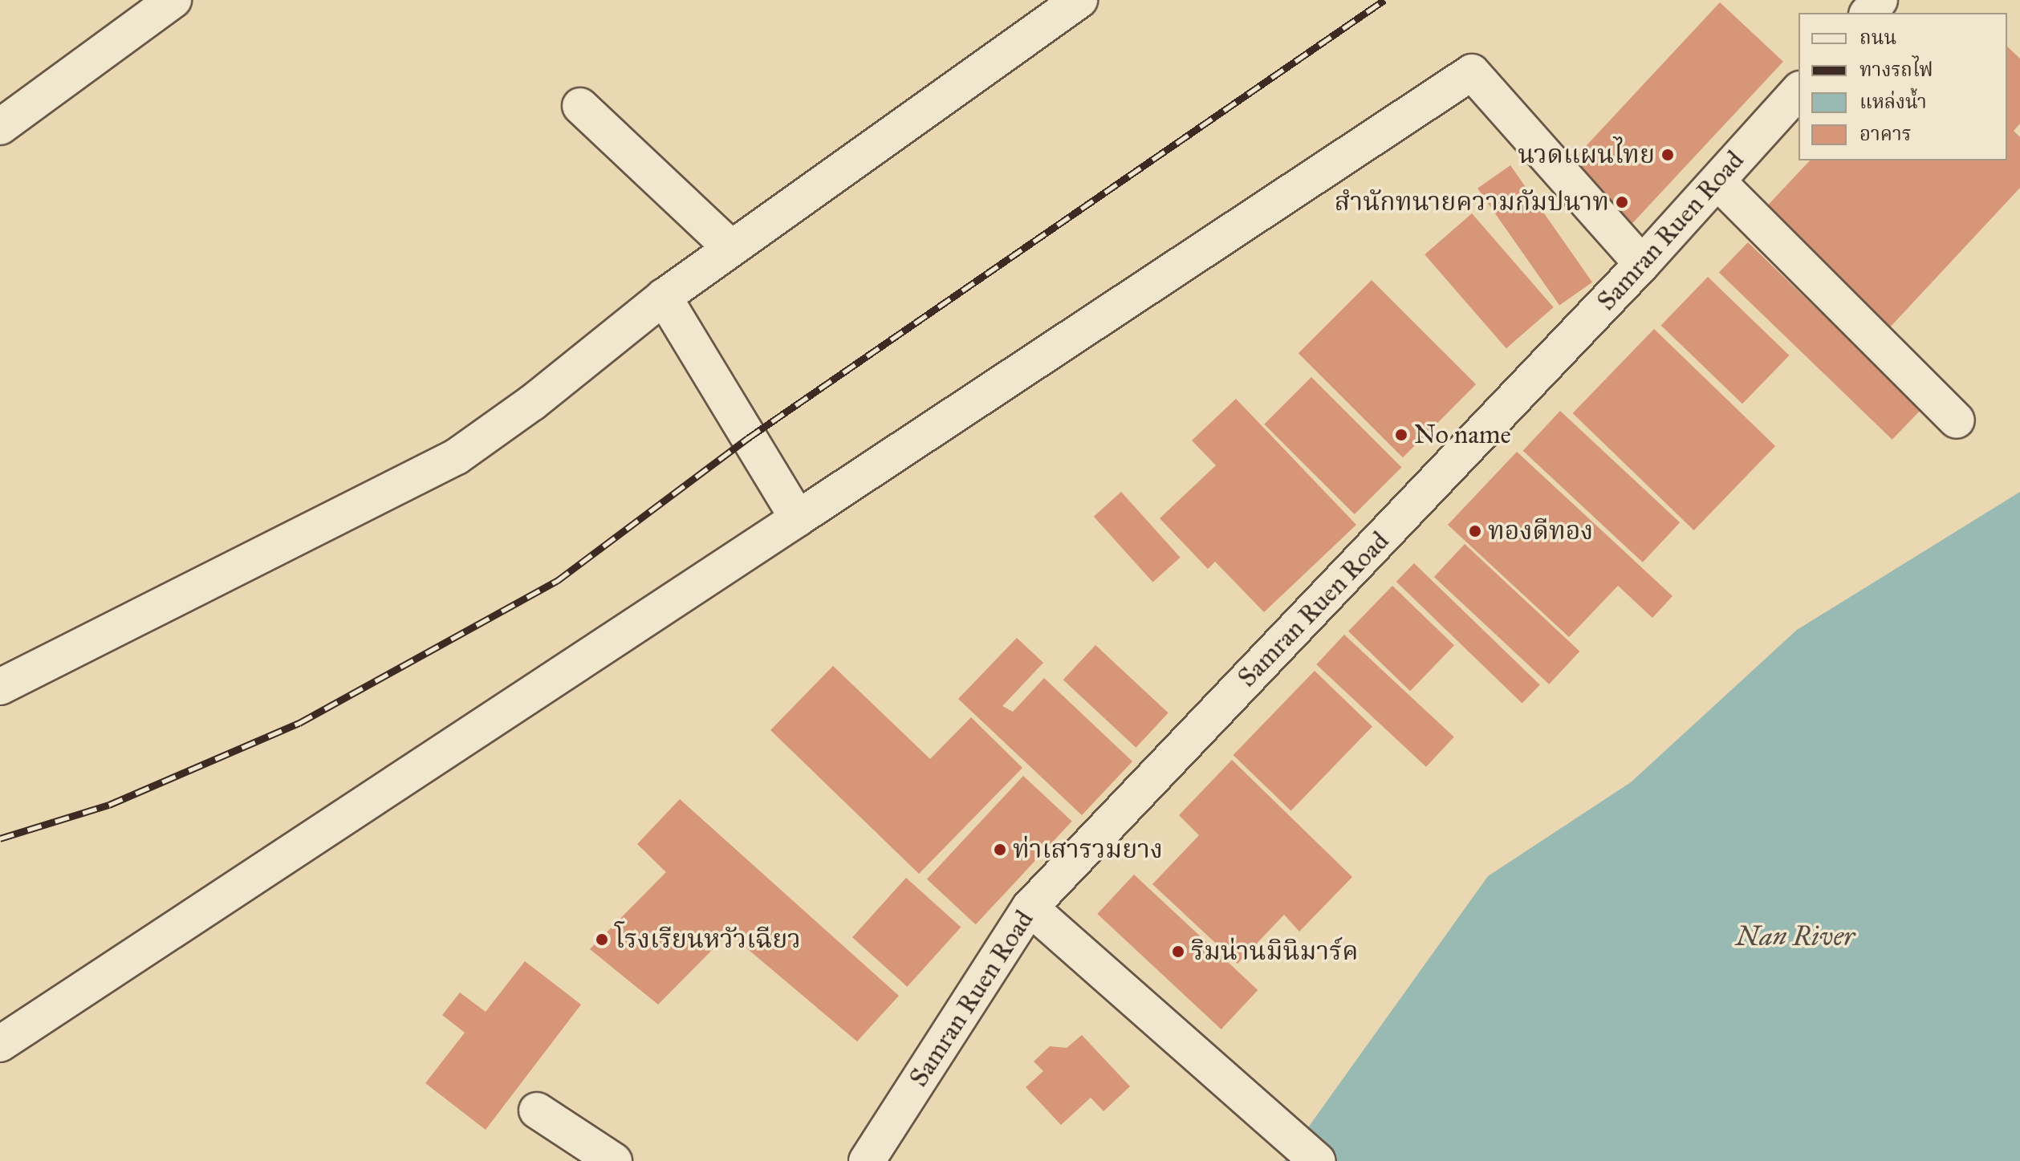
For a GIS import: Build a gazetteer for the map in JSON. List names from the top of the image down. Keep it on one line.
{"streets":{"street":["Samran Ruen Road"]},"water":["Nan River"],"places":["นวดแผนไทย","สำนักทนายความกัมปนาท","No name","ทองดีทอง","ท่าเสารวมยาง","โรงเรียนหวัวเฉียว","ริมน่านมินิมาร์ค"],"legend":["ถนน","ทางรถไฟ","แหล่งน้ำ","อาคาร"]}
